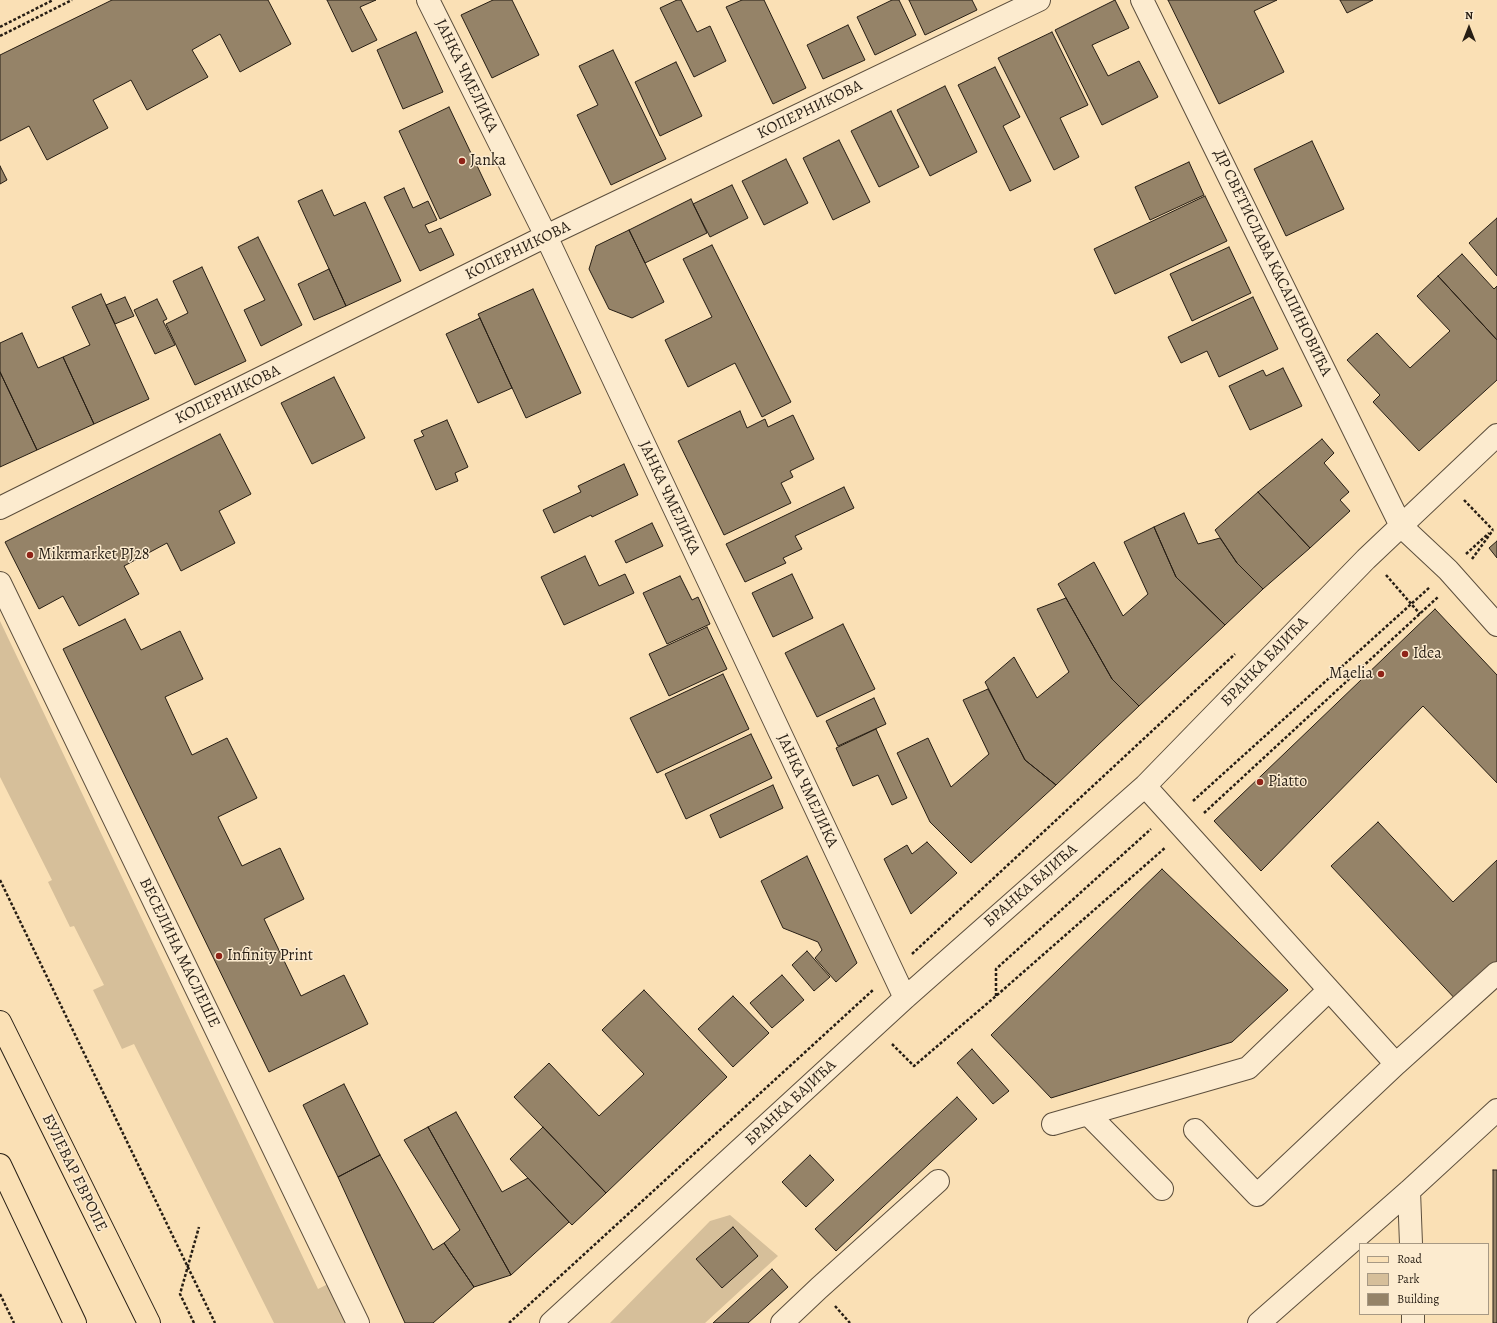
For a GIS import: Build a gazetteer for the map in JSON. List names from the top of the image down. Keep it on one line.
{"streets":{"main road":["БУЛЕВАР ЕВРОПЕ"],"street":["ЈАНКА ЧМЕЛИКА","КОПЕРНИКОВА","ДР СВЕТИСЛАВА КАСАПИНОВИЋА","БРАНКА БАЈИЋА","ВЕСЕЛИНА МАСЛЕШЕ"]},"crossings":[["ЈАНКА ЧМЕЛИКА","КОПЕРНИКОВА"],["ЈАНКА ЧМЕЛИКА","БРАНКА БАЈИЋА"],["ДР СВЕТИСЛАВА КАСАПИНОВИЋА","БРАНКА БАЈИЋА"]],"places":["Janka","Mikrmarket PJ28","Idea","Maelia","Piatto","Infinity Print"],"legend":["Road","Park","Building"],"north":"top"}
